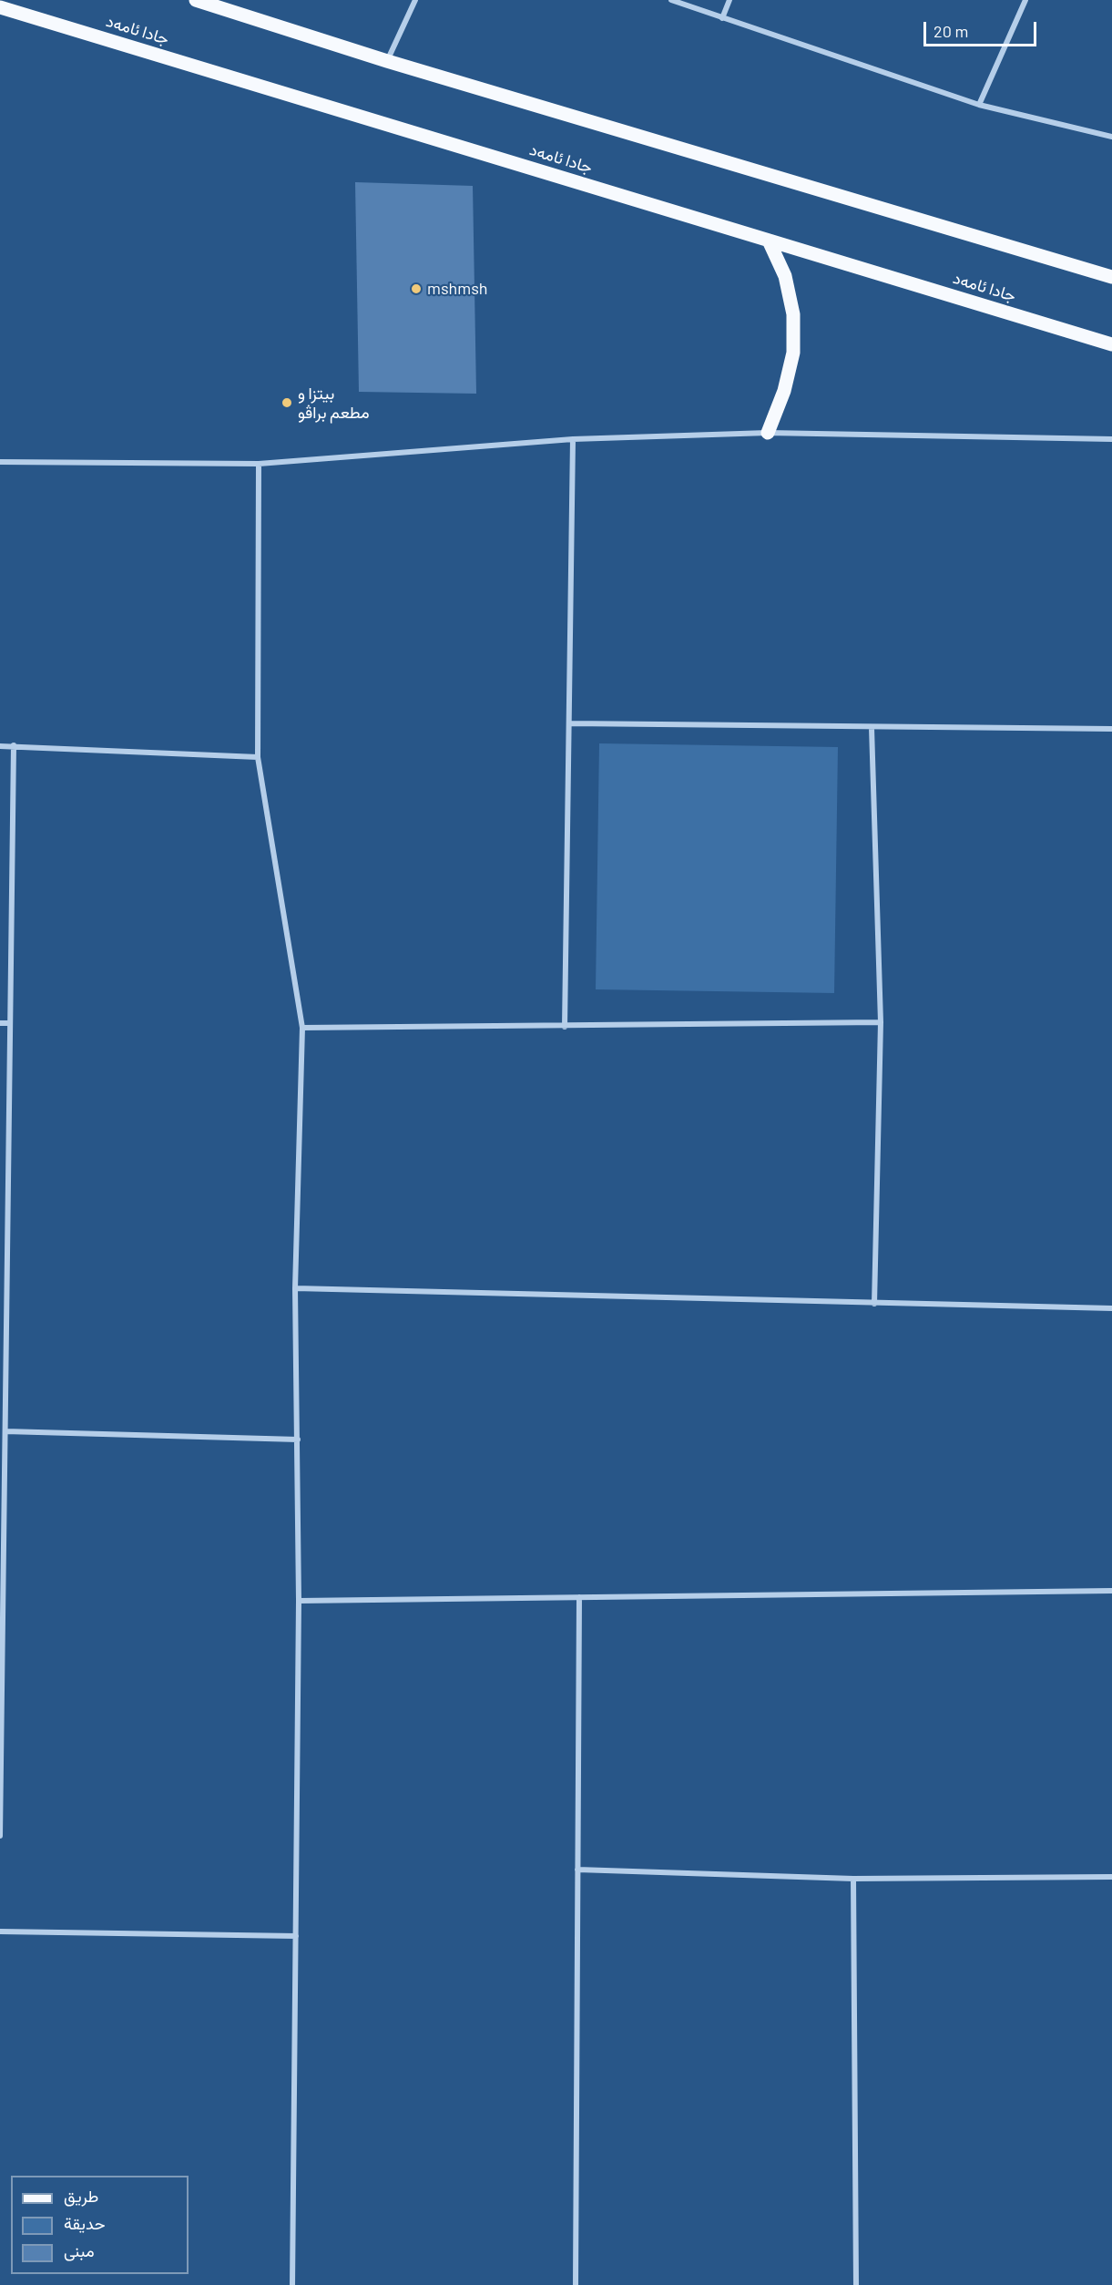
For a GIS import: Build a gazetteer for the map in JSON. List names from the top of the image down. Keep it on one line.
{"streets":{"main road":["جادا ئامەد"]},"places":["mshmsh","بيتزا و مطعم براڤو"],"legend":["طريق","حديقة","مبنى"],"scale_bar":"20 m"}
